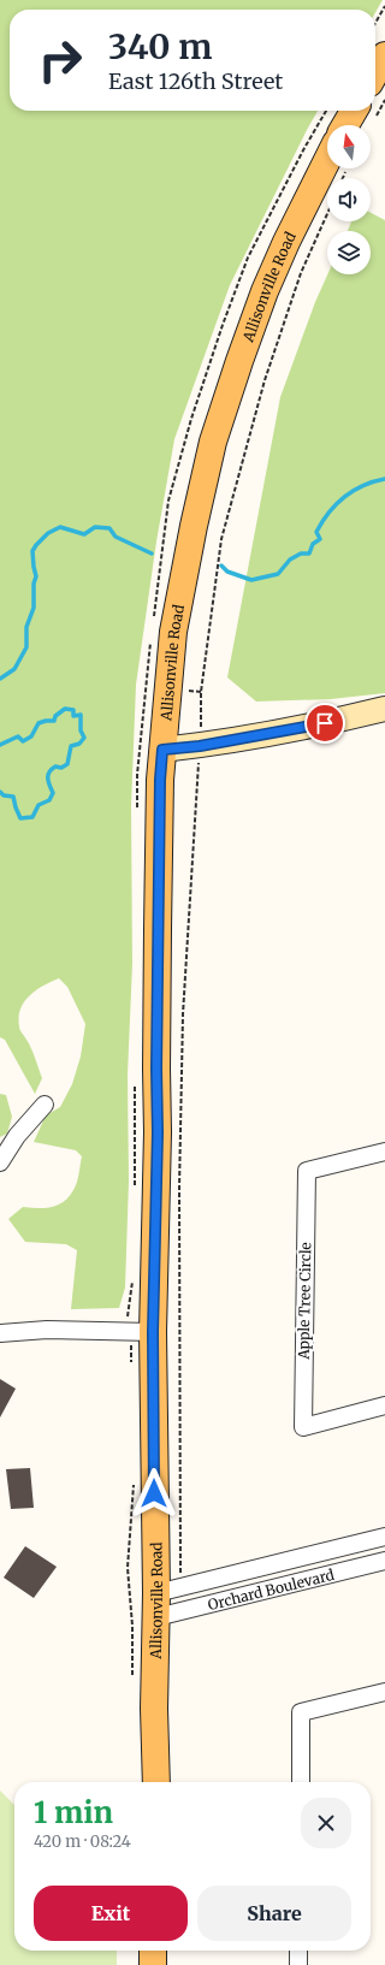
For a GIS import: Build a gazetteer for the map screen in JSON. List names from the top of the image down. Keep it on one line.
{"streets":{"main road":["Allisonville Road"],"street":["Apple Tree Circle","Orchard Boulevard"]},"crossings":[["Allisonville Road","Orchard Boulevard"]],"north":"top","page":{"turn":["340 m","East 126th Street"],"heading":["1 min","420 m · 08:24"],"buttons":["Exit","Share"]}}
